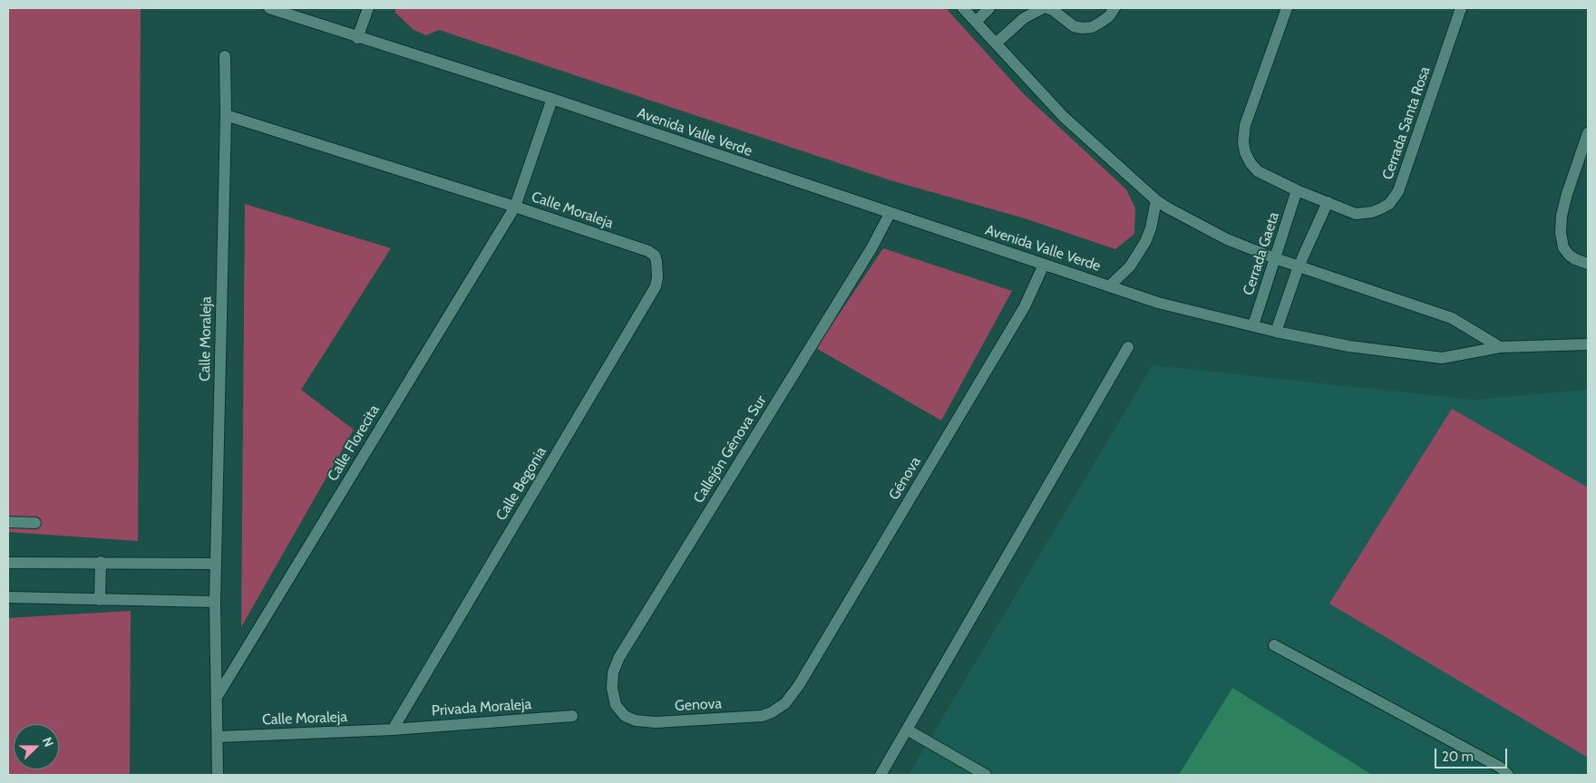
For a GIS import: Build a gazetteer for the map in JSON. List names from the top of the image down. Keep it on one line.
{"streets":{"street":["Cerrada Santa Rosa","Avenida Valle Verde","Calle Moraleja","Cerrada Gaeta","Calle Florecita","Callejón Génova Sur","Génova","Calle Begonia","Genova","Privada Moraleja"]},"crossings":[["Cerrada Santa Rosa","Cerrada Gaeta"],["Avenida Valle Verde","Cerrada Gaeta"],["Avenida Valle Verde","Calle Florecita"],["Avenida Valle Verde","Callejón Génova Sur"],["Avenida Valle Verde","Génova"],["Calle Moraleja","Calle Florecita"],["Calle Moraleja","Calle Begonia"],["Calle Moraleja","Privada Moraleja"],["Callejón Génova Sur","Genova"],["Génova","Genova"],["Calle Begonia","Privada Moraleja"]],"scale_bar":"20 m","north":"right"}
